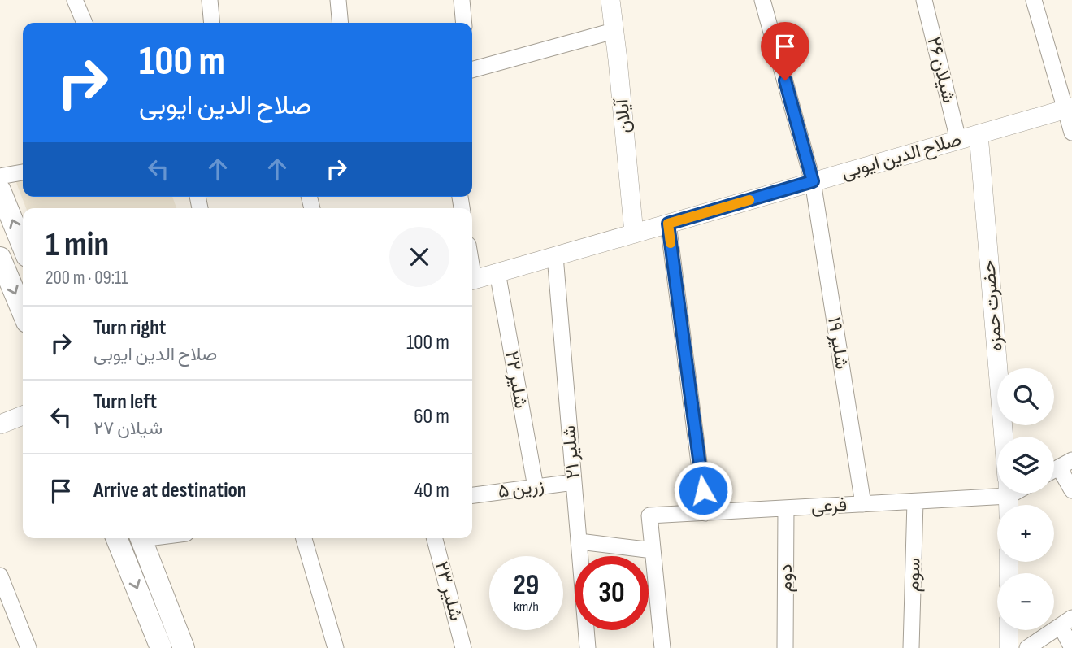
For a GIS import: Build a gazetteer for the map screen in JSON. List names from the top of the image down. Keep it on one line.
{"streets":{"street":["شیلان ۲۶","آیلان","صلاح الدین ایوبی","حضرت حمزه","شلیر ۱۹","شلیر ۲۲","شلیر ۲۱","زرین ۵","فرعی","سوم","دوم","شلیر ۲۳"]},"crossings":[["شیلان ۲۶","صلاح الدین ایوبی"],["آیلان","صلاح الدین ایوبی"],["صلاح الدین ایوبی","حضرت حمزه"],["صلاح الدین ایوبی","شلیر ۱۹"],["صلاح الدین ایوبی","شلیر ۲۲"],["صلاح الدین ایوبی","شلیر ۲۱"],["شلیر ۱۹","فرعی"],["شلیر ۲۲","زرین ۵"],["شلیر ۲۱","زرین ۵"],["فرعی","سوم"],["فرعی","دوم"]],"page":{"turn":["100 m","صلاح الدین ایوبی"],"heading":["1 min","200 m · 09:11"],"list":[{"name":"Turn right","note":"صلاح الدین ایوبی","value":"100 m"},{"name":"Turn left","note":"شیلان ۲۷","value":"60 m"},{"name":"Arrive at destination","value":"40 m"}],"map_buttons":["+","−"],"speed":"29 km/h","limit":"30"}}
